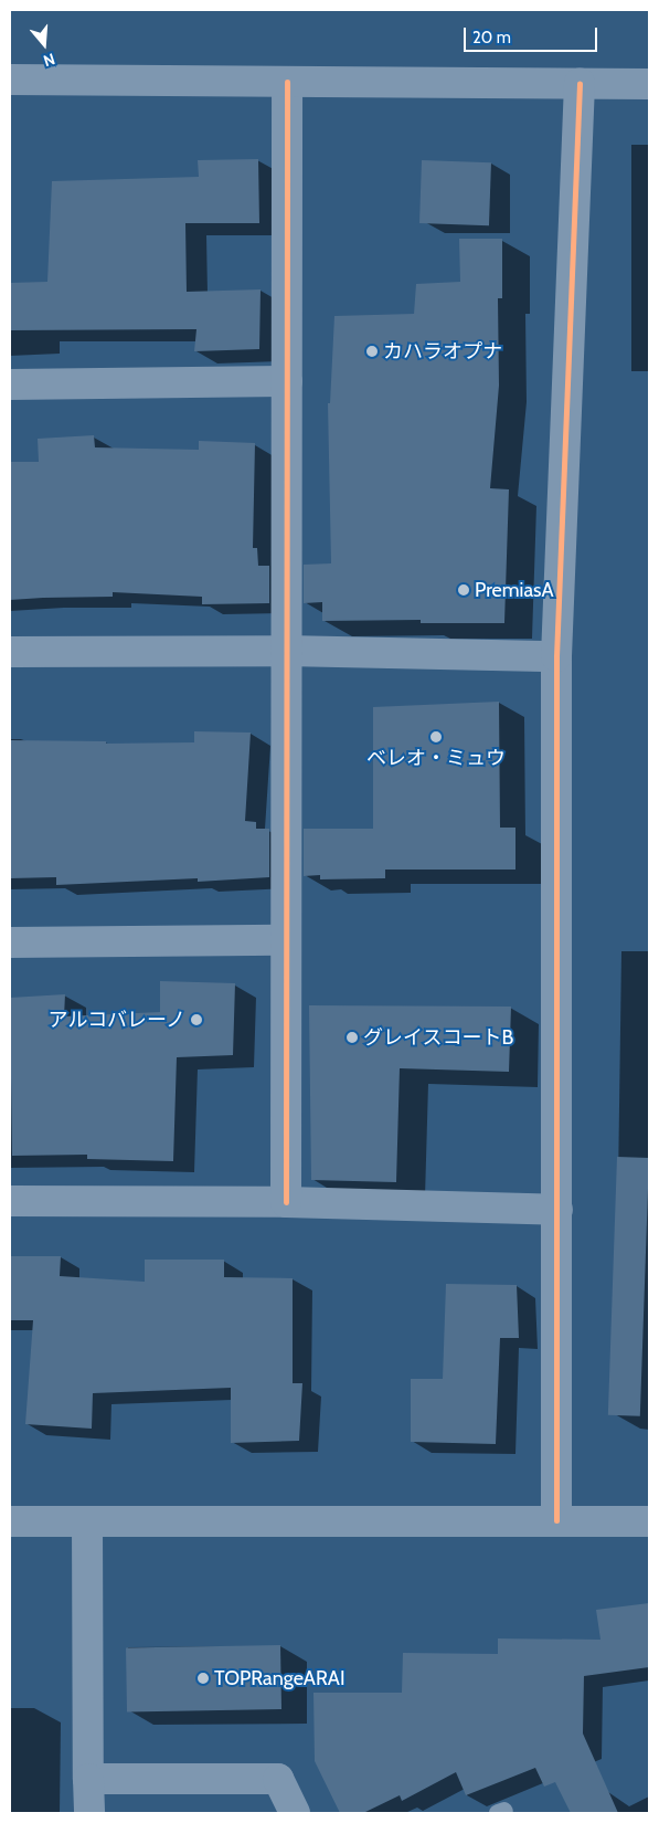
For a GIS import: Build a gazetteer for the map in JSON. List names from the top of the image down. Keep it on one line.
{"places":["カハラオプナ","PremiasA","ベレオ・ミュウ","アルコバレーノ","グレイスコートB","TOPRangeARAI"],"scale_bar":"20 m","north":"bottom"}
